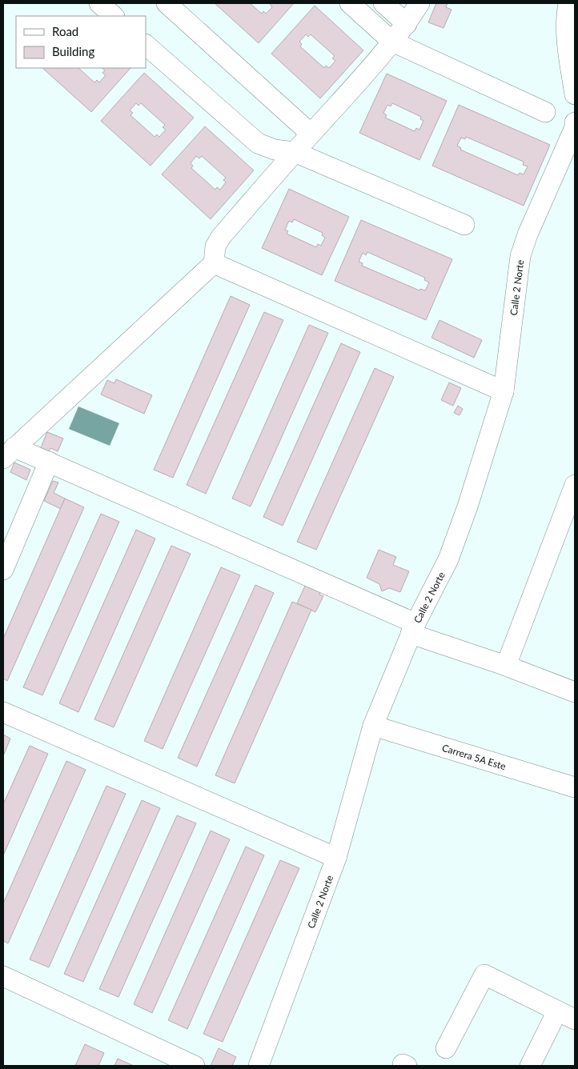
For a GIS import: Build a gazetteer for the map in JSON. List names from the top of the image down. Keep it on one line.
{"streets":{"street":["Calle 2 Norte","Carrera 5A Este"]},"crossings":[["Calle 2 Norte","Carrera 5A Este"]],"legend":["Road","Building"]}
